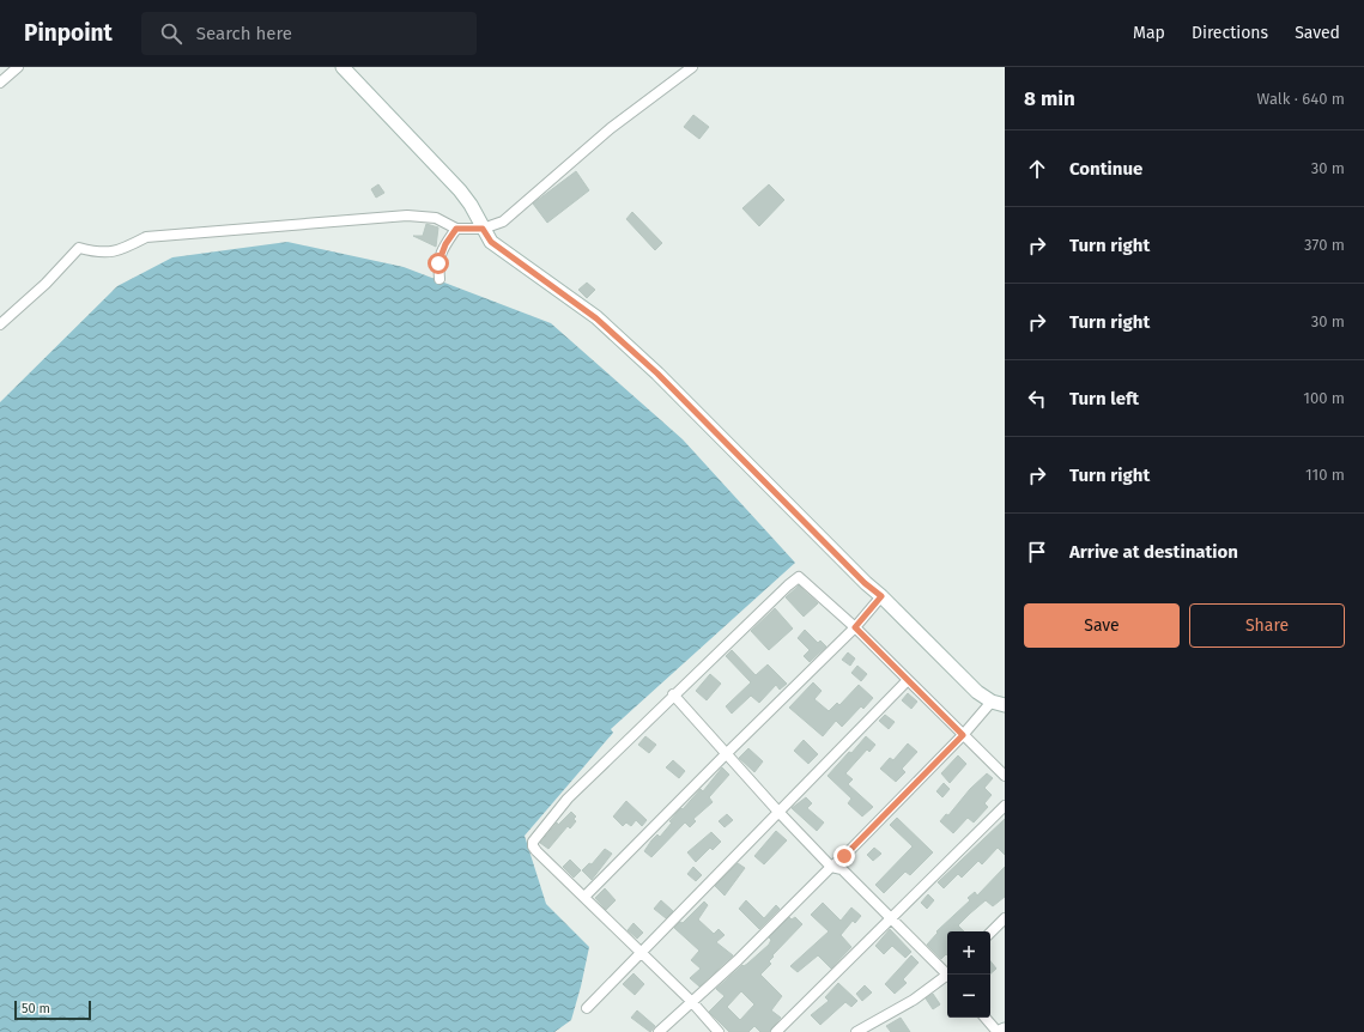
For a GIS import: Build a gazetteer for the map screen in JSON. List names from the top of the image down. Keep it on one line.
{"scale_bar":"50 m","page":{"header":"Pinpoint","search":"Search here","nav":["Map","Directions","Saved"],"heading":["8 min","Walk · 640 m"],"list":[["Continue","30 m"],["Turn right","370 m"],["Turn right","30 m"],["Turn left","100 m"],["Turn right","110 m"],"Arrive at destination"],"buttons":["Save","Share"],"map_buttons":["+","−"],"scale":"50 m"}}
